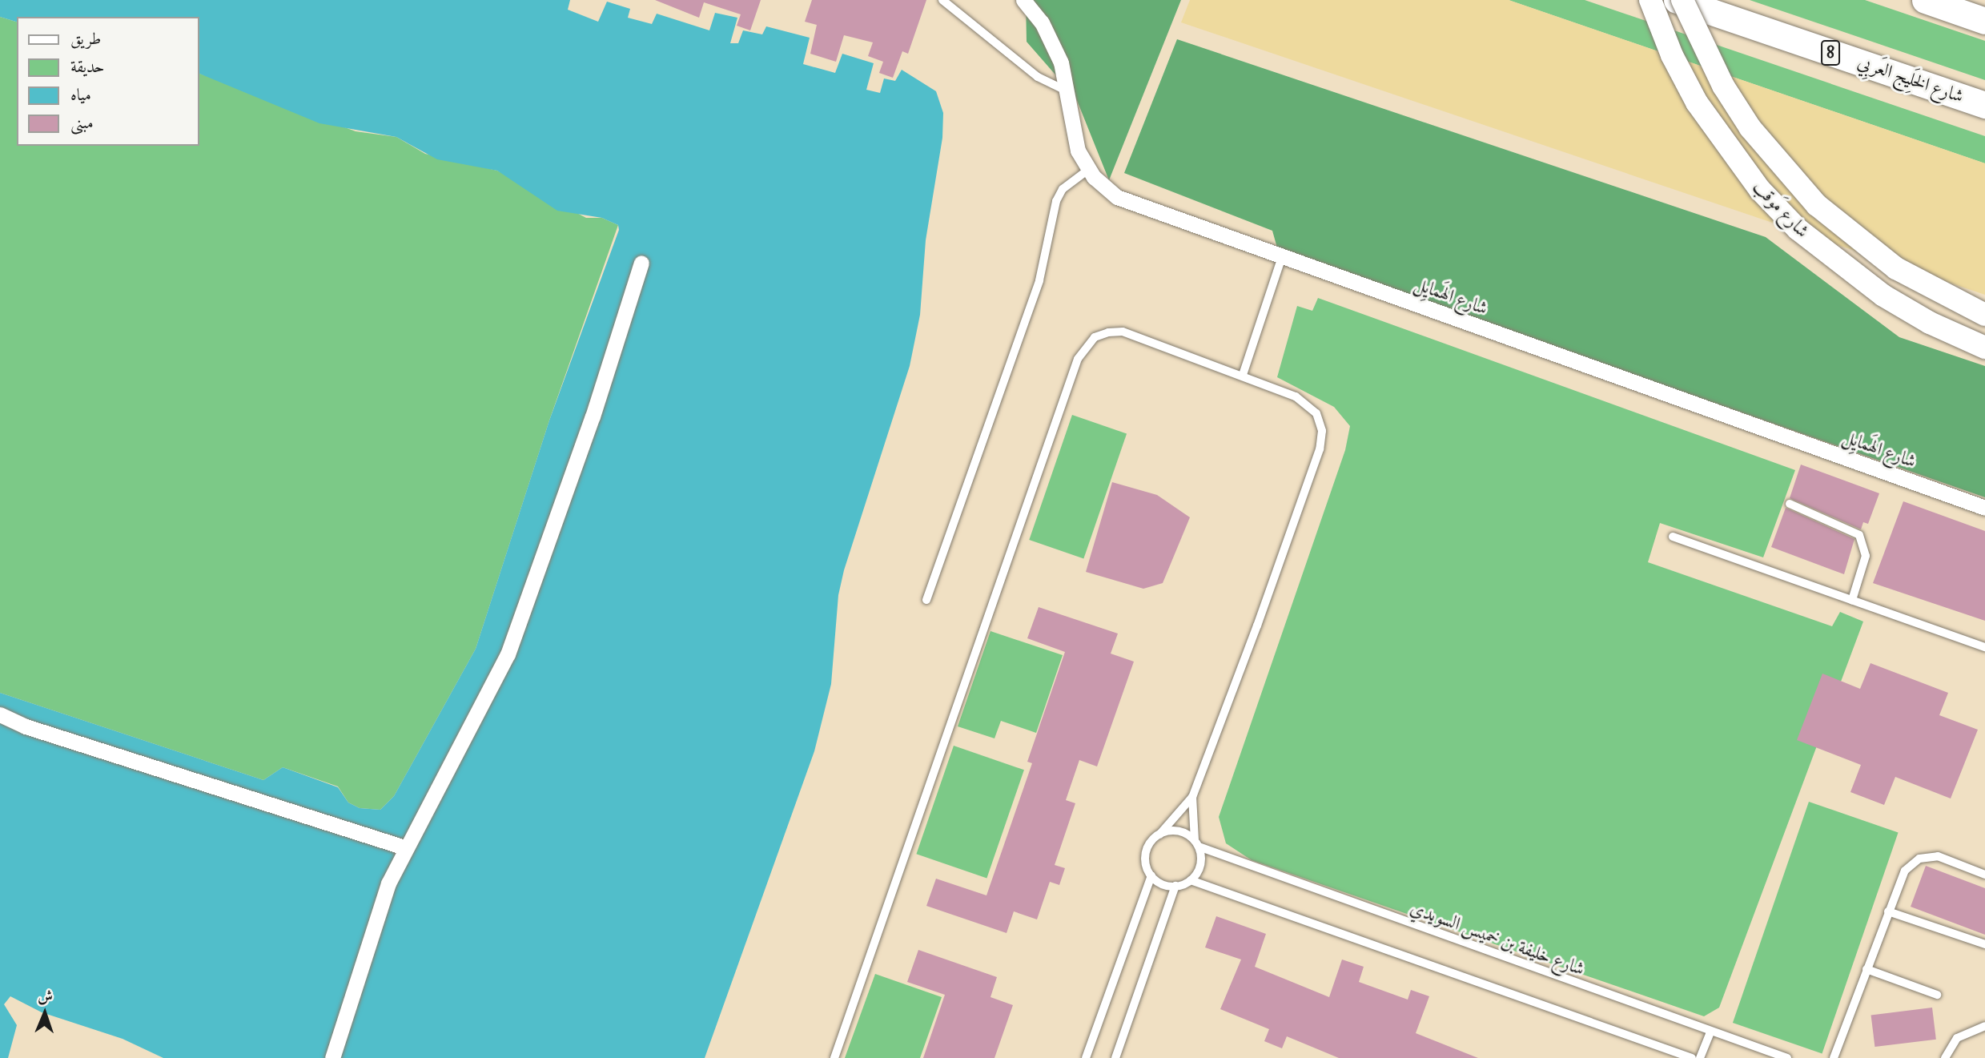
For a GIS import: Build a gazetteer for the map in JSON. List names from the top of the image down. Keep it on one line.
{"streets":{"highway":["8","شارع الخَلِيج العَربِي"],"main road":["شارع مَوقب"],"street":["شارع الهَمايِل"],"lane":["شارع خليفة بن خميس السويدي"]},"legend":["طريق","حديقة","مياه","مبنى"],"north":"top"}
